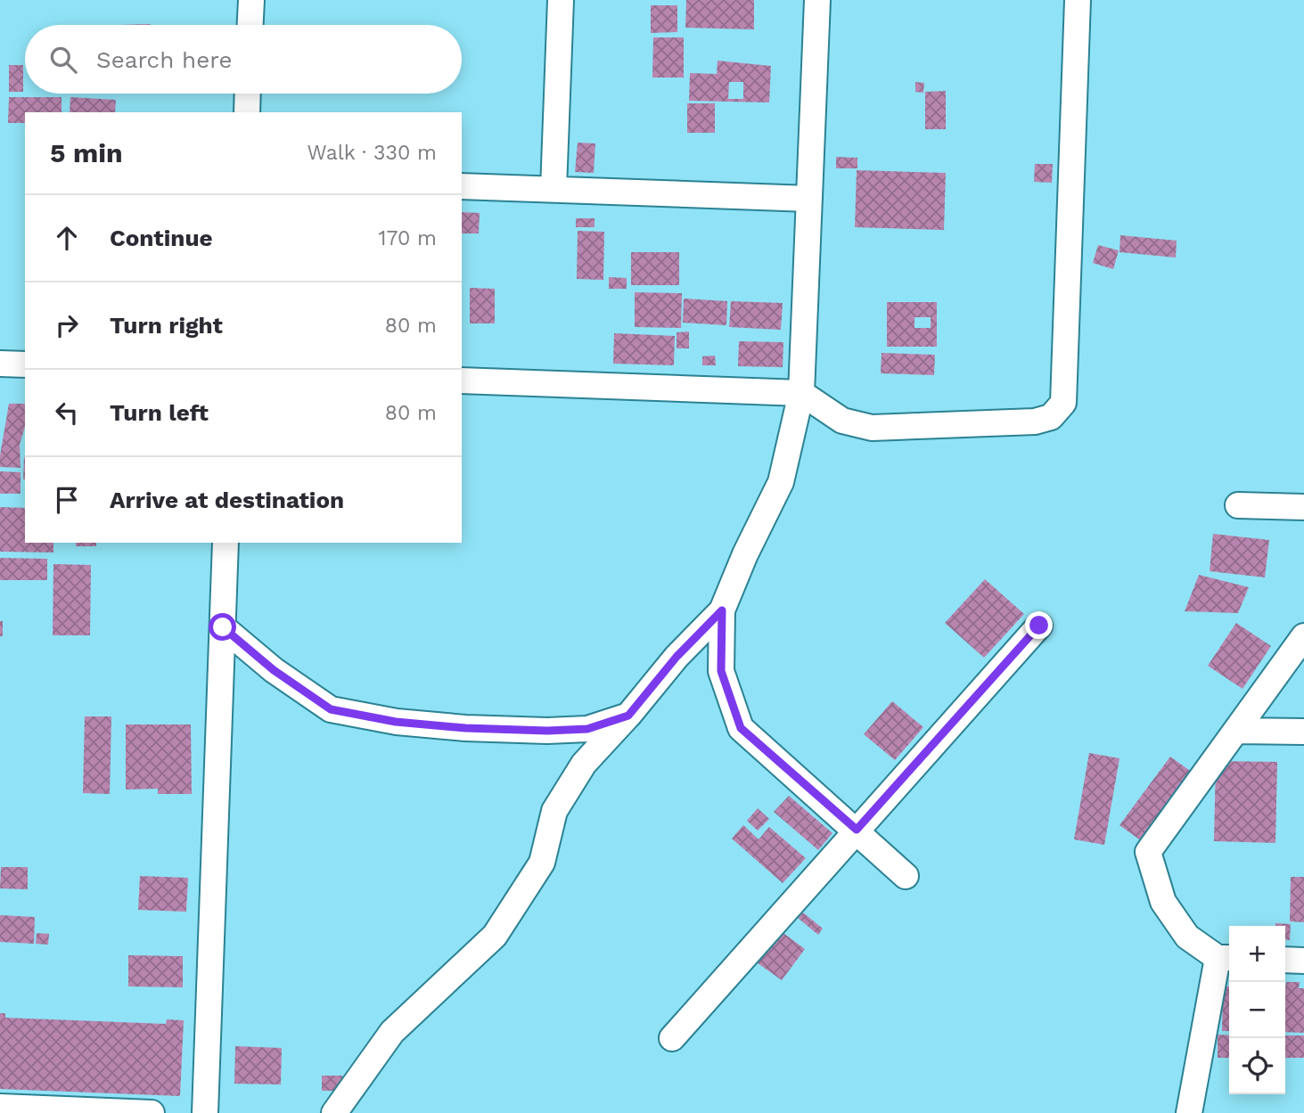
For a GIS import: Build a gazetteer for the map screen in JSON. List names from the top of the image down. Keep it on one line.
{"page":{"search":"Search here","heading":["5 min","Walk · 330 m"],"list":[["Continue","170 m"],["Turn right","80 m"],["Turn left","80 m"],"Arrive at destination"],"map_buttons":["+","−"]}}
